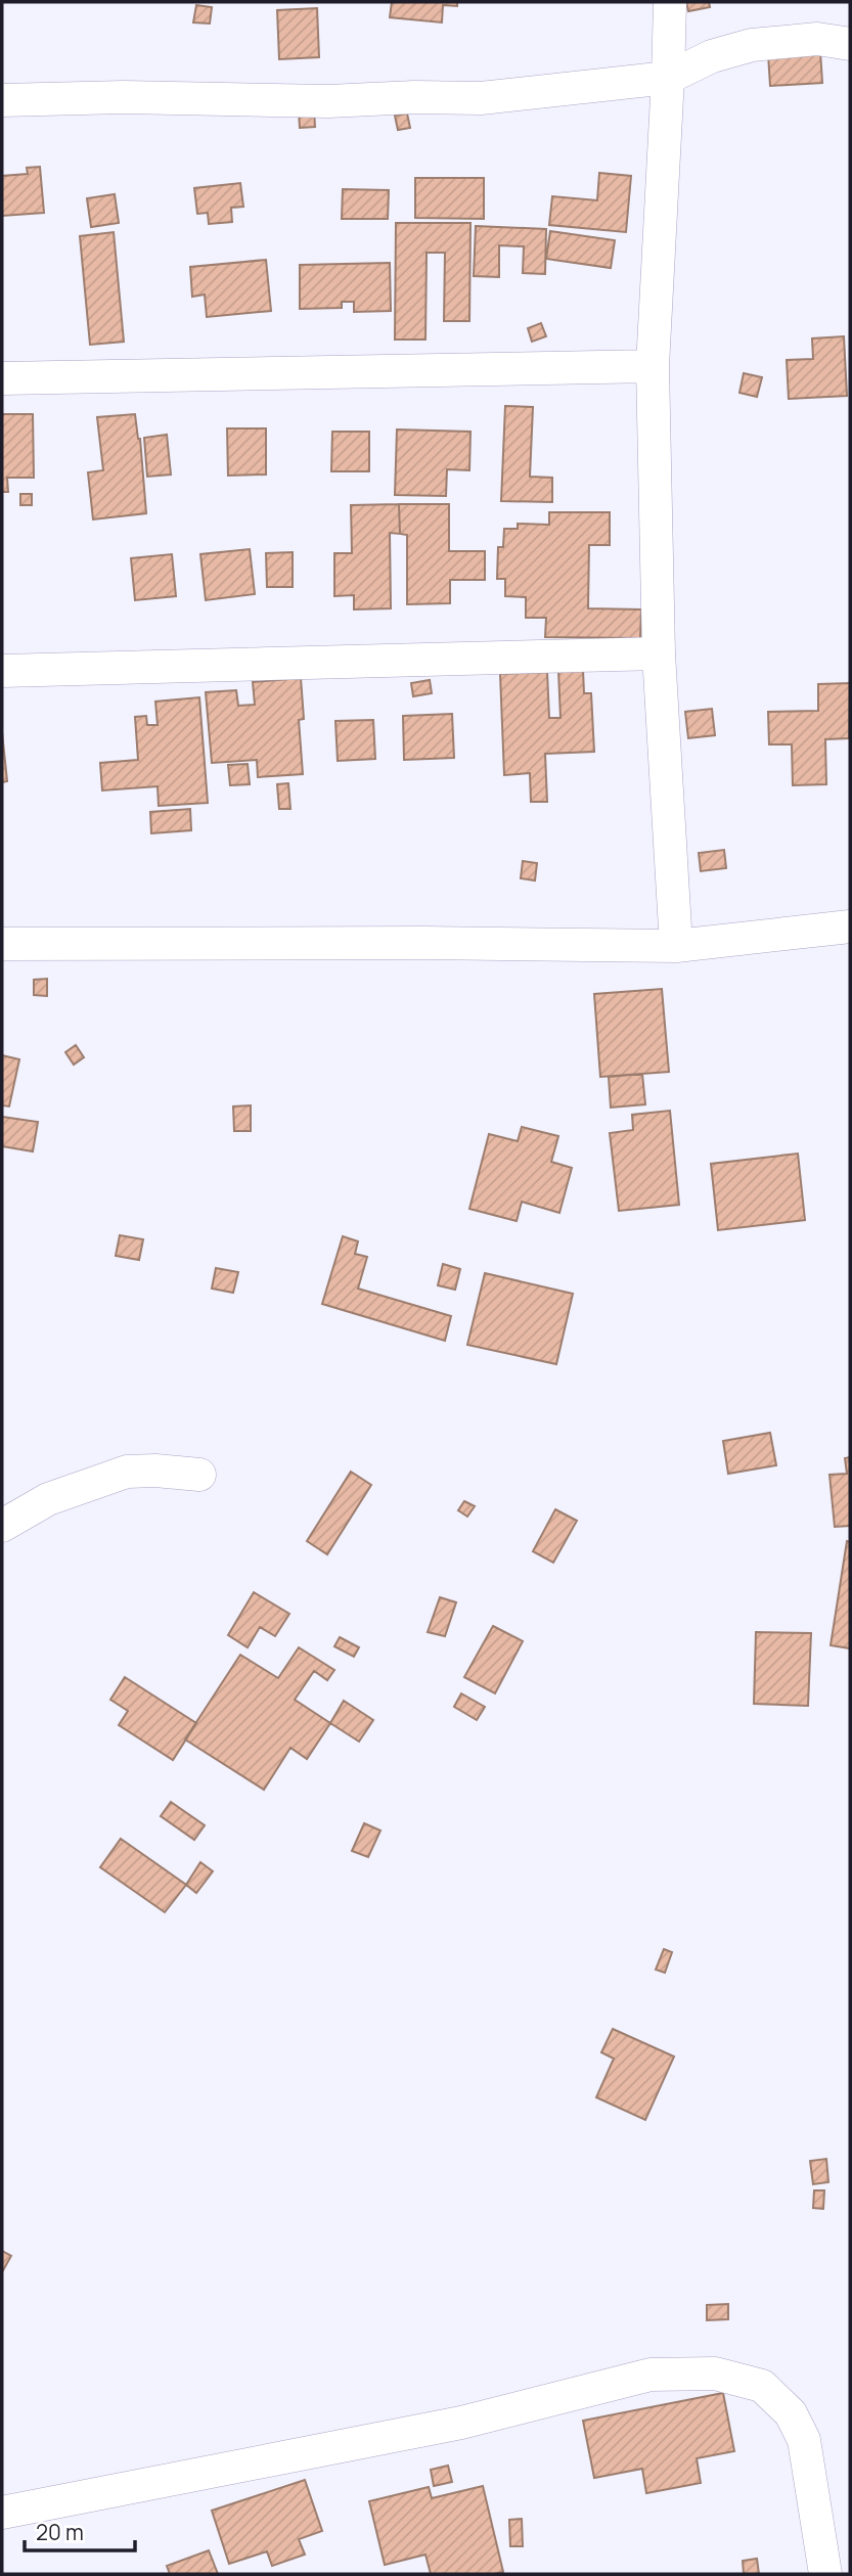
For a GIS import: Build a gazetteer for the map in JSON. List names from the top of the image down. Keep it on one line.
{"scale_bar":"20 m"}
